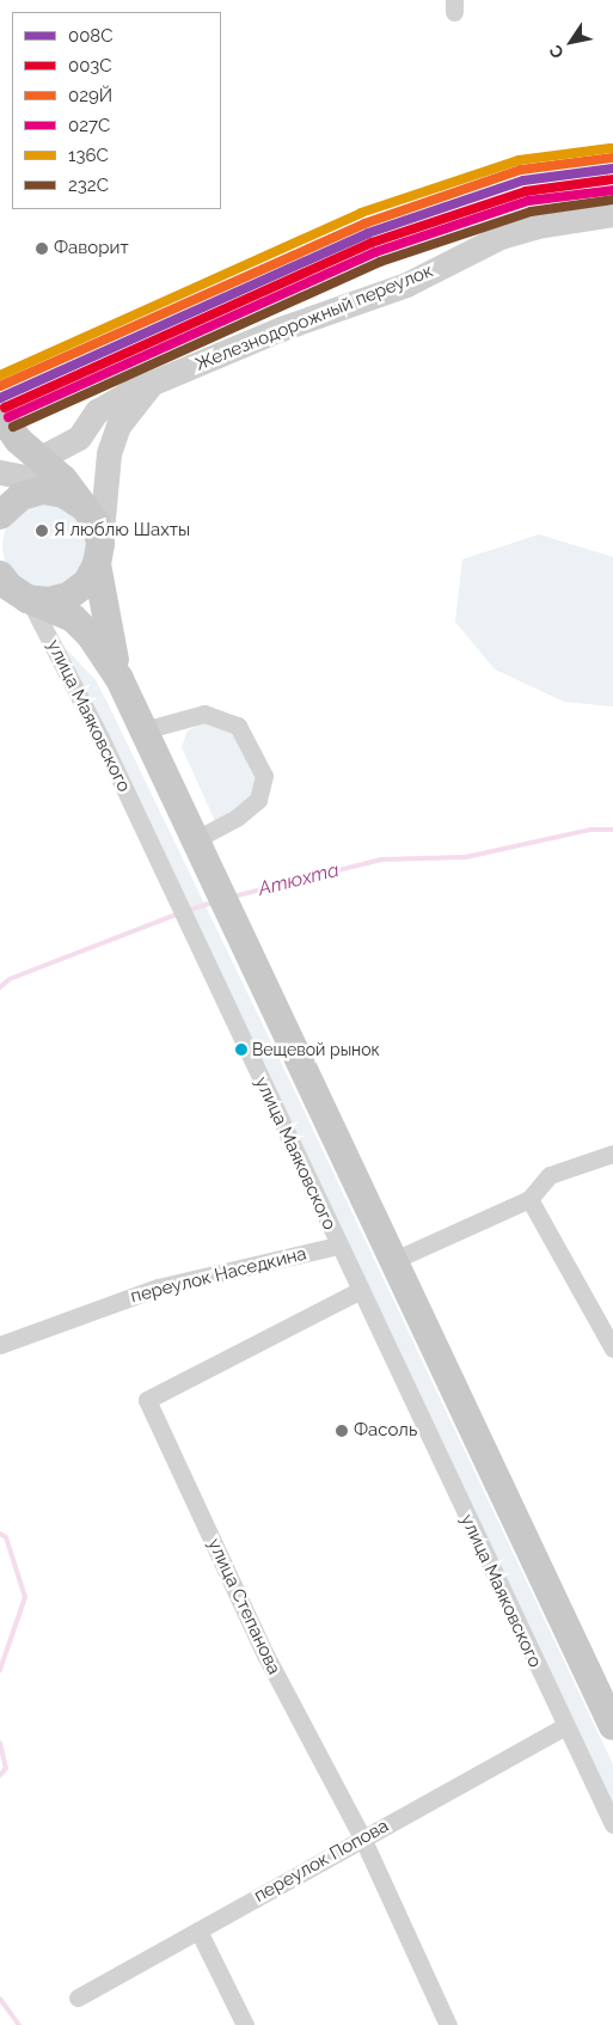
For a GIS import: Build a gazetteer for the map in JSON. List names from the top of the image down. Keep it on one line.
{"streets":{"main road":["улица Маяковского"],"street":["Железнодорожный переулок","переулок Наседкина","улица Степанова","переулок Попова"]},"crossings":[["улица Маяковского","переулок Наседкина"],["улица Маяковского","улица Степанова"],["улица Маяковского","переулок Попова"],["улица Степанова","переулок Попова"]],"water":["Атюхта"],"places":["Фаворит","Я люблю Шахты","Вещевой рынок","Фасоль"],"lines":["transit line 136С","transit line 029Й","transit line 008С","transit line 003С","transit line 027С","transit line 232C"],"legend":["008С","003С","029Й","027С","136С","232C"],"north":"bottom left"}
